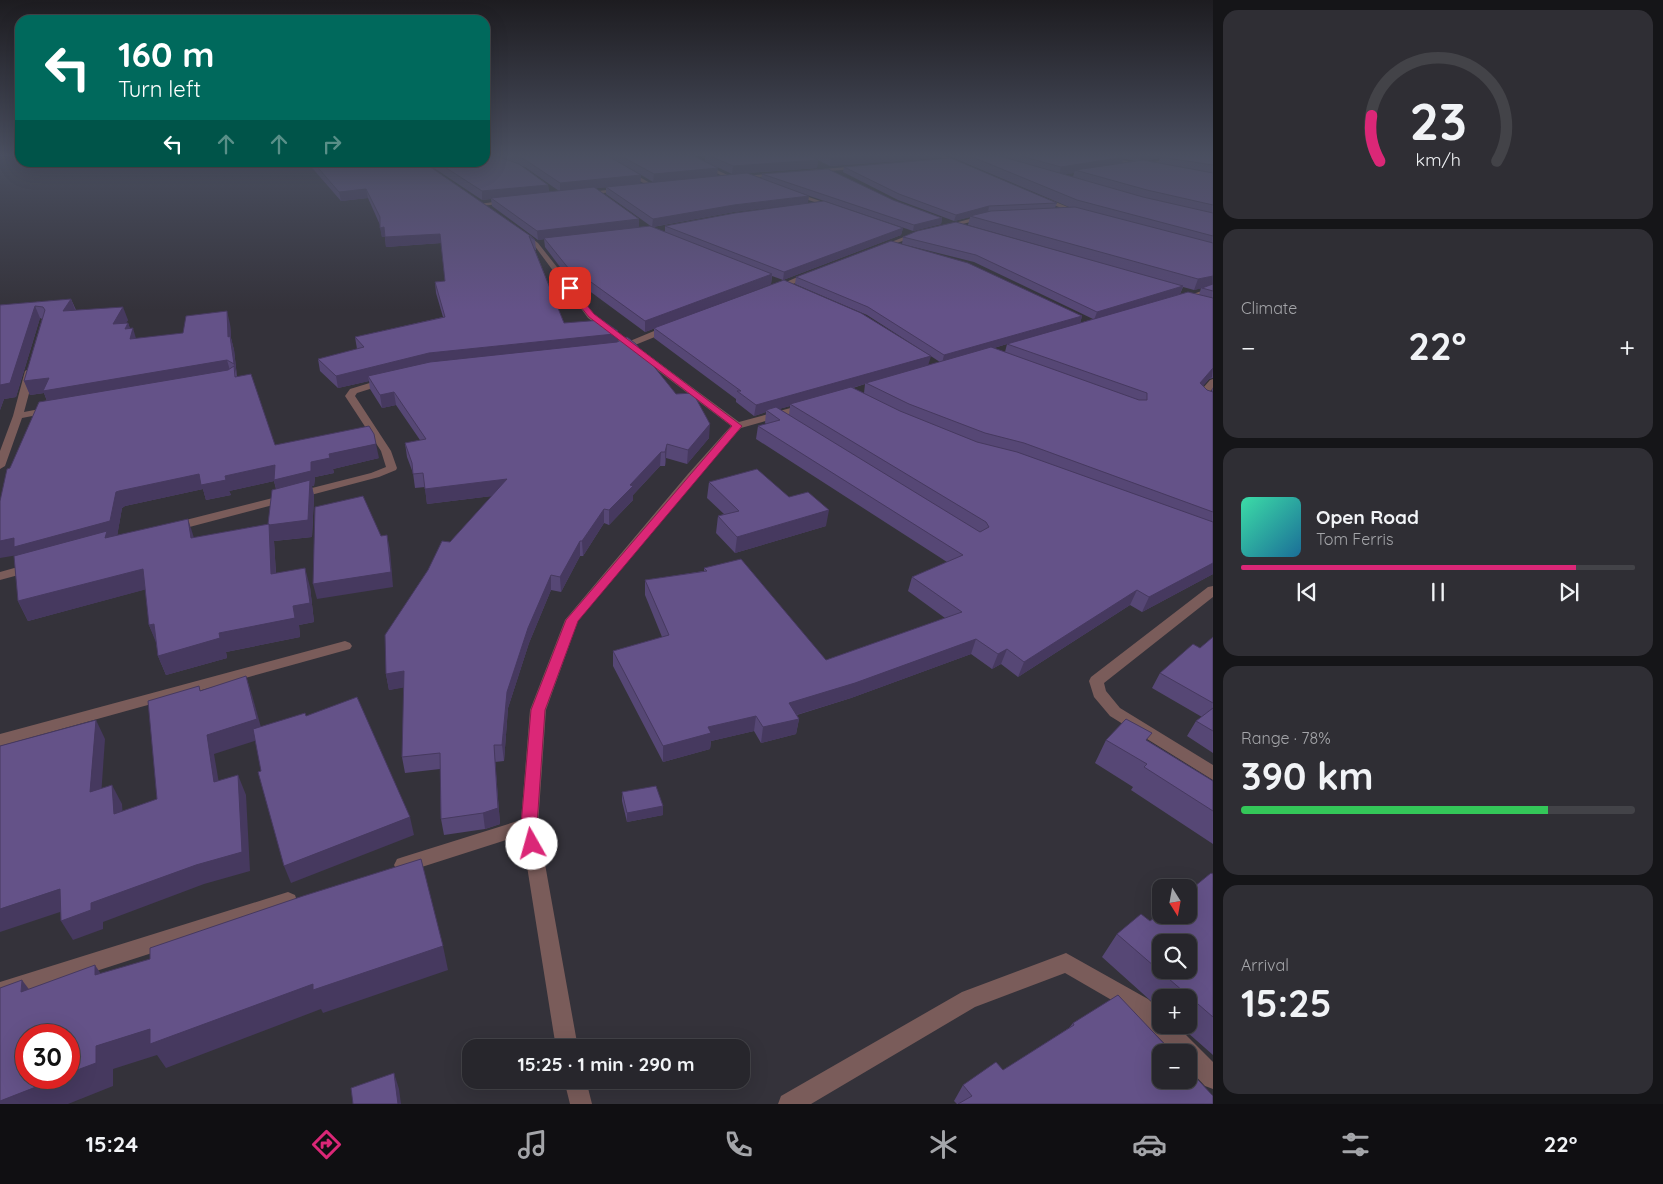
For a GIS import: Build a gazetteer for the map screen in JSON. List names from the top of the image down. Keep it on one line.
{"north":"bottom","page":{"turn":["160 m","Turn left"],"tile":["Climate",["Range · 78%","390 km"],["Arrival","15:25"]],"heat":["−","22°","+"],"song":["Open Road","Tom Ferris"],"map_buttons":["+","−"],"limit":"30","trip":"15:25 · 1 min · 290 m","tabs":["15:24","22°"],"gauge":["23","km/h"]}}
